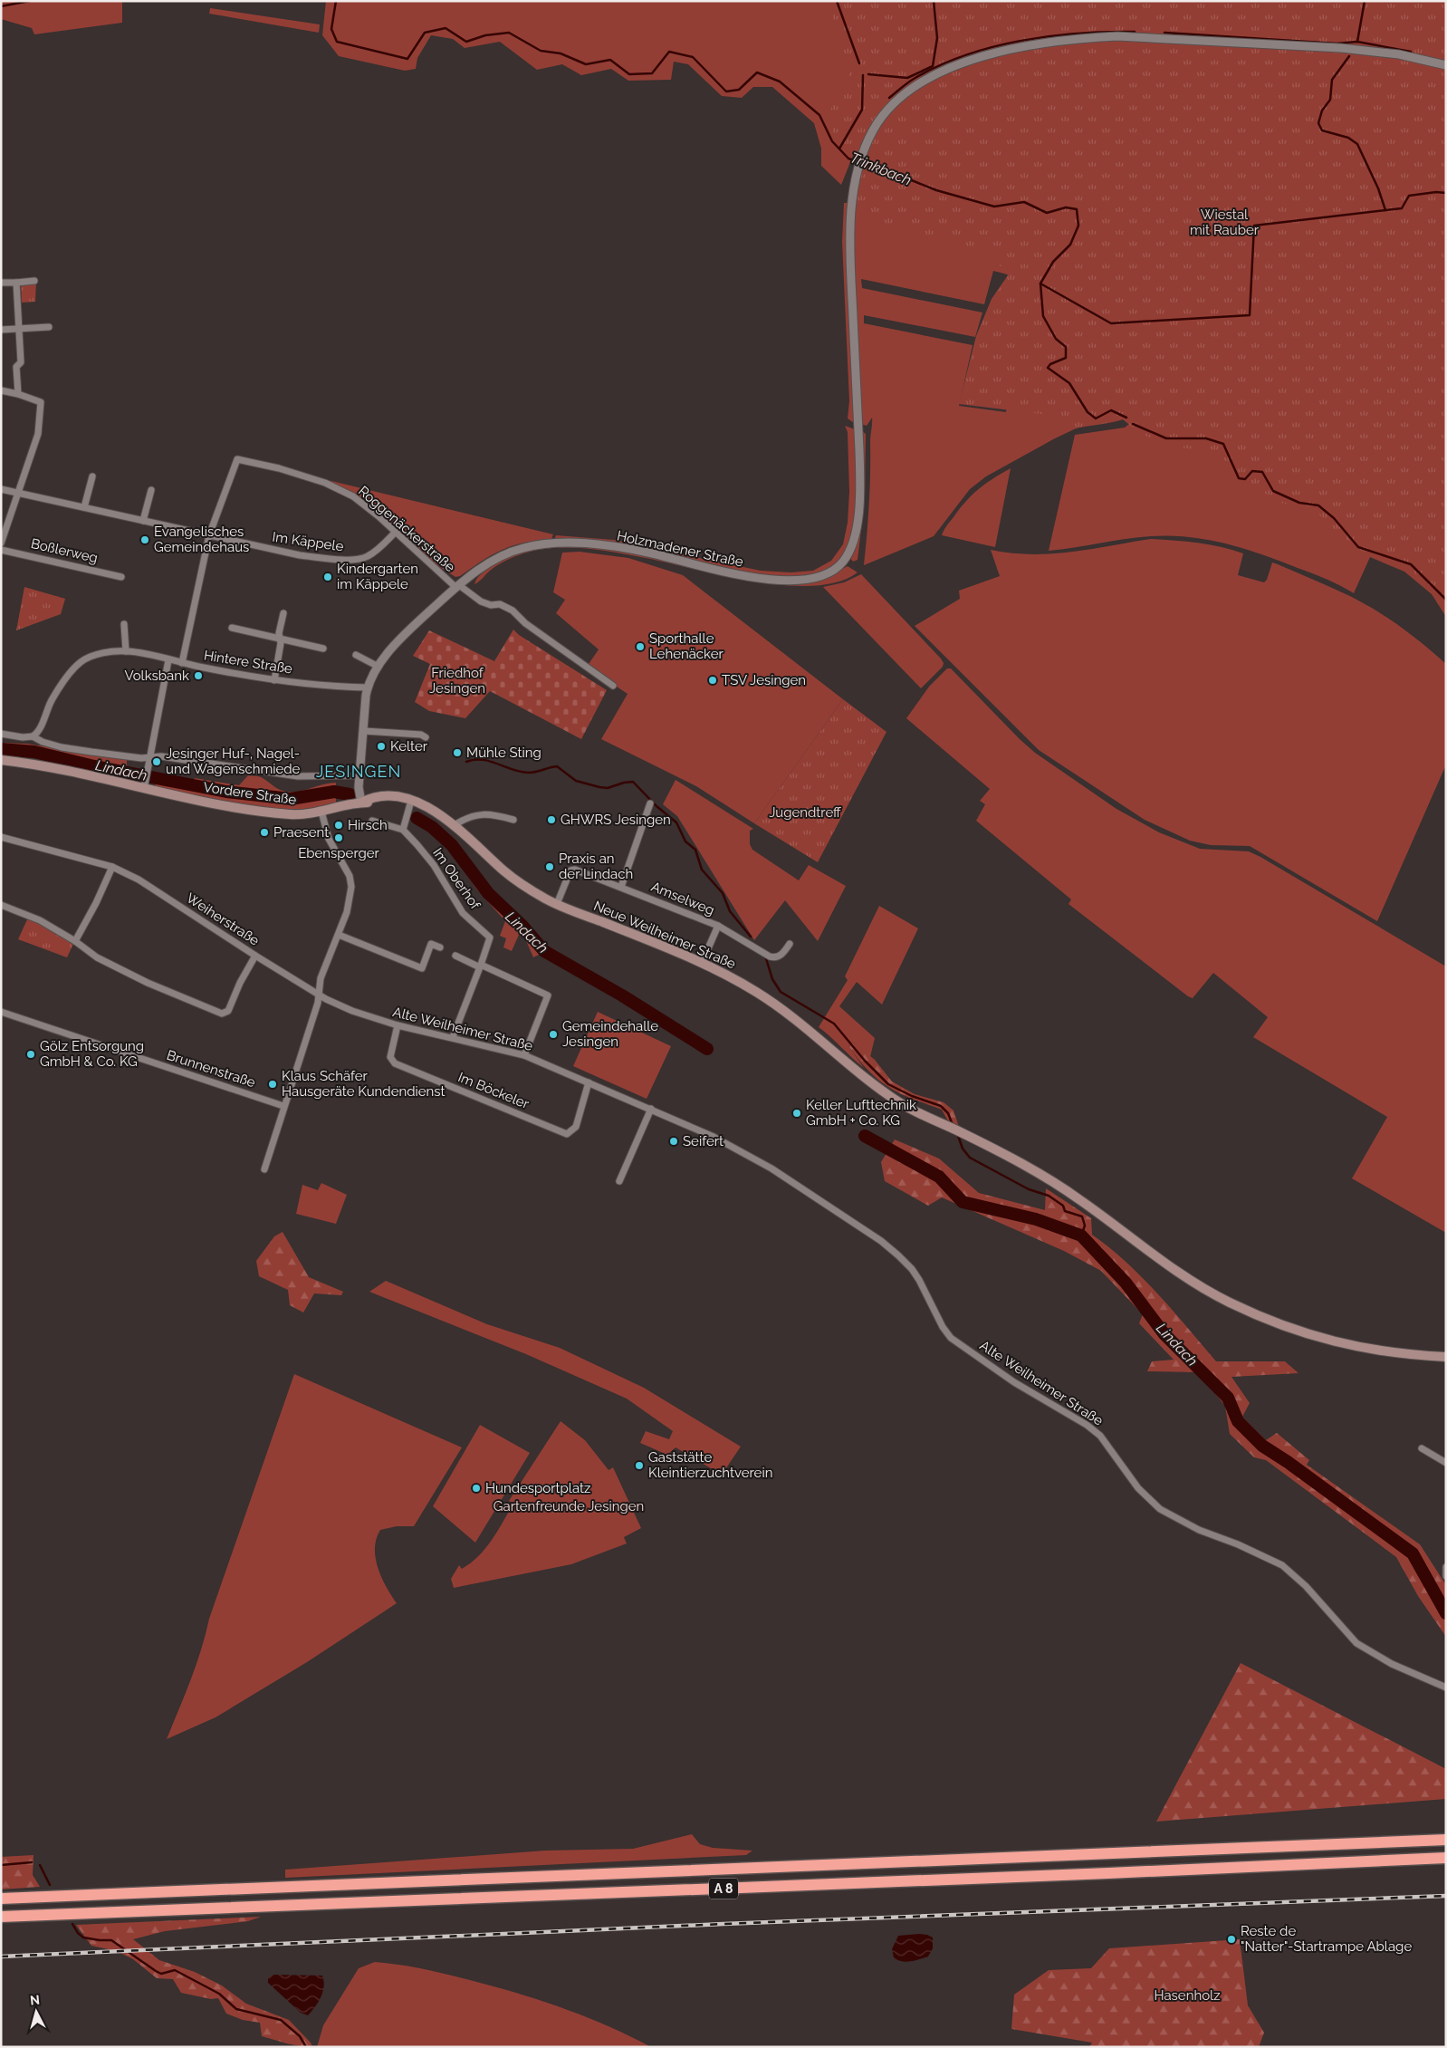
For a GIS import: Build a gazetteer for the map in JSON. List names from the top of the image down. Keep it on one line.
{"streets":{"highway":["A 8"],"main road":["Vordere Straße","Neue Weilheimer Straße"],"street":["Roggenäckerstraße","Im Käppele","Holzmadener Straße","Boßlerweg","Hintere Straße","Im Oberhof","Amselweg","Weiherstraße","Alte Weilheimer Straße","Brunnenstraße","Im Böckeler"]},"crossings":[["Roggenäckerstraße","Im Käppele"],["Roggenäckerstraße","Holzmadener Straße"],["Holzmadener Straße","Hintere Straße"],["Vordere Straße","Neue Weilheimer Straße"],["Amselweg","Neue Weilheimer Straße"],["Weiherstraße","Alte Weilheimer Straße"],["Alte Weilheimer Straße","Im Böckeler"]],"districts":["JESINGEN"],"water":["Trinkbach","Lindach"],"parks":["Wiestal mit Rauber","Friedhof Jesingen","Jugendtreff","Gartenfreunde Jesingen","Hasenholz"],"places":["Evangelisches Gemeindehaus","Kindergarten im Käppele","Sporthalle Lehenäcker","Volksbank","TSV Jesingen","Kelter","Mühle Sting","Jesinger Huf-, Nagel- und Wagenschmiede","GHWRS Jesingen","Hirsch","Praesent","Ebensperger","Praxis an der Lindach","Gemeindehalle Jesingen","Gölz Entsorgung GmbH & Co. KG","Klaus Schäfer Hausgeräte Kundendienst","Keller Lufttechnik GmbH + Co. KG","Seifert","Gaststätte Kleintierzuchtverein","Hundesportplatz","Reste de \"Natter\"-Startrampe Ablage"],"north":"top"}
